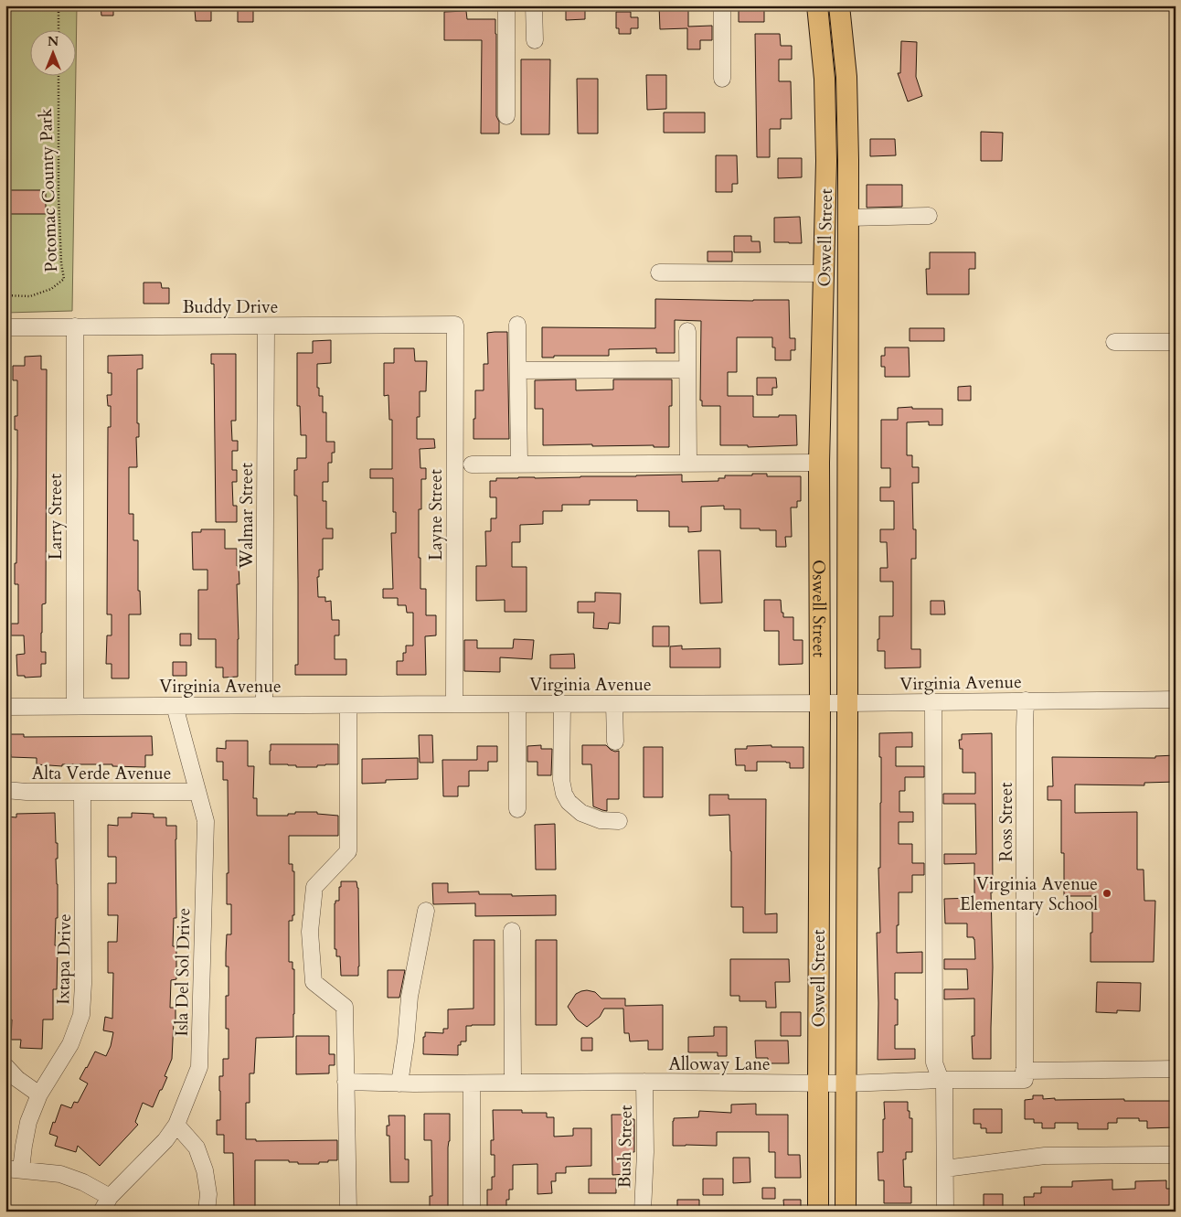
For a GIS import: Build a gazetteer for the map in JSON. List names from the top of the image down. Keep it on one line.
{"streets":{"main road":["Oswell Street"],"street":["Buddy Drive","Layne Street","Walmar Street","Larry Street","Virginia Avenue","Alta Verde Avenue","Ross Street","Ixtapa Drive","Isla Del Sol Drive","Alloway Lane","Bush Street"],"path":["Potomac County Park"]},"crossings":[["Oswell Street","Virginia Avenue"],["Oswell Street","Alloway Lane"],["Buddy Drive","Layne Street"],["Buddy Drive","Walmar Street"],["Buddy Drive","Larry Street"],["Layne Street","Virginia Avenue"],["Walmar Street","Virginia Avenue"],["Larry Street","Virginia Avenue"],["Virginia Avenue","Ross Street"],["Virginia Avenue","Isla Del Sol Drive"],["Alta Verde Avenue","Ixtapa Drive"],["Alta Verde Avenue","Isla Del Sol Drive"],["Ross Street","Alloway Lane"],["Alloway Lane","Bush Street"]],"places":["Virginia Avenue Elementary School"],"north":"top"}
